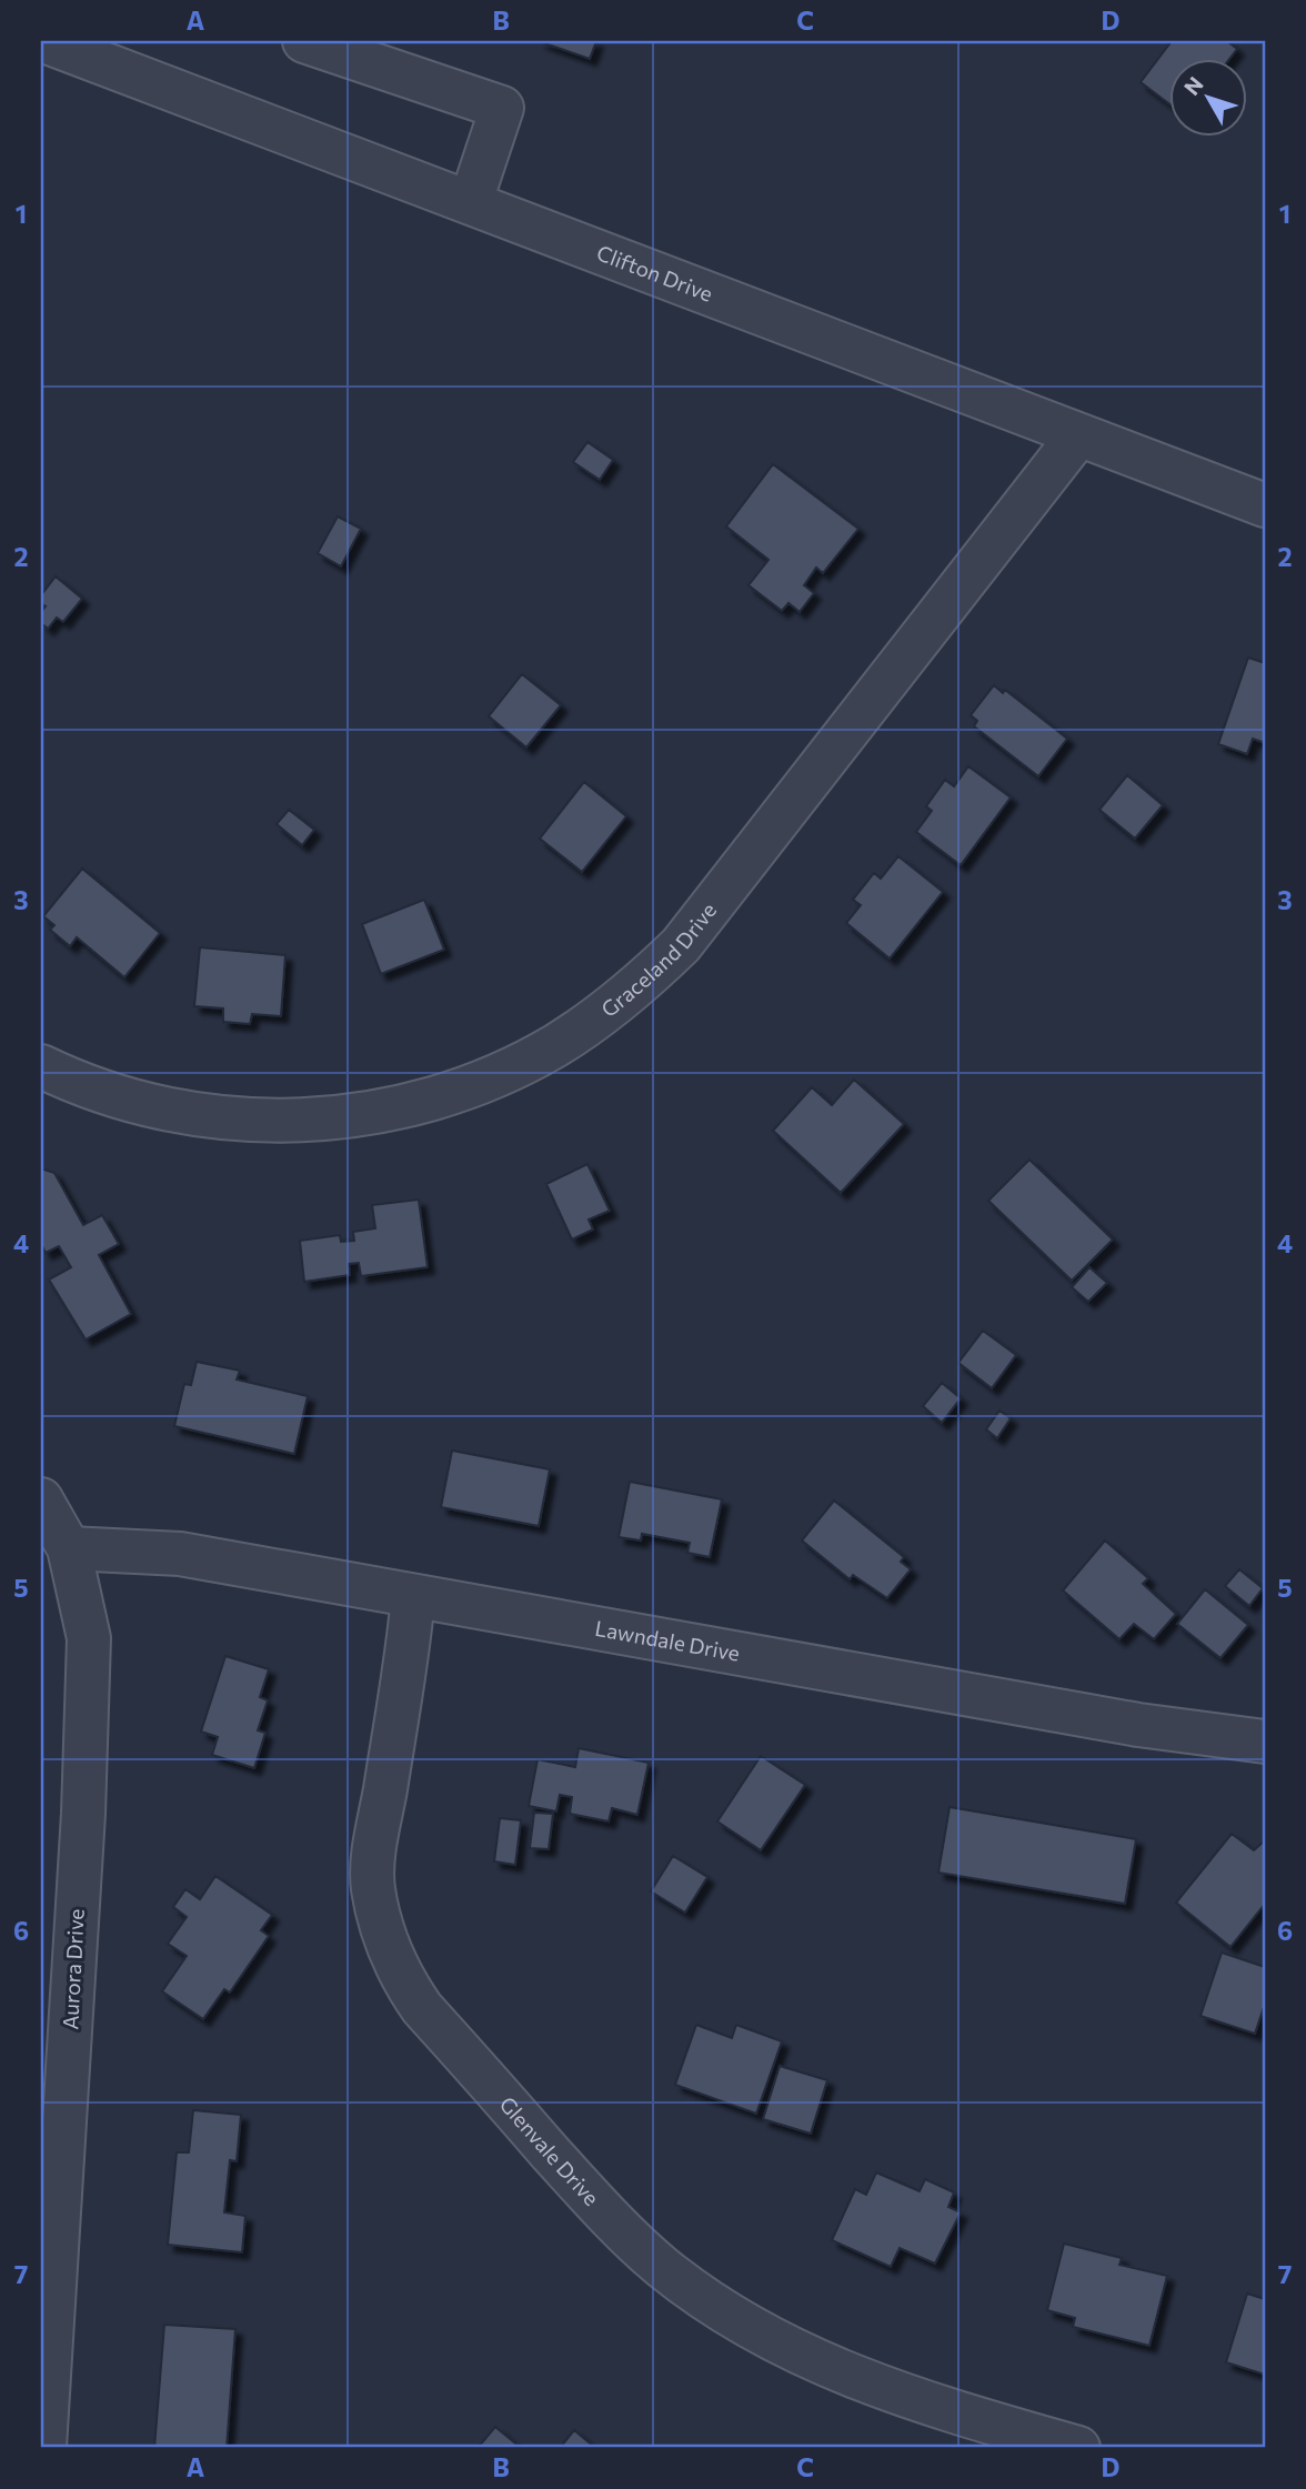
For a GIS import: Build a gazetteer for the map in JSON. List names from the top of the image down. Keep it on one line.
{"streets":{"street":["Clifton Drive","Graceland Drive","Lawndale Drive","Aurora Drive","Glenvale Drive"]},"crossings":[["Clifton Drive","Graceland Drive"],["Lawndale Drive","Aurora Drive"],["Lawndale Drive","Glenvale Drive"]],"north":"top left","grid":{"columns":["A","B","C","D"],"rows":["1","2","3","4","5","6","7"]}}
